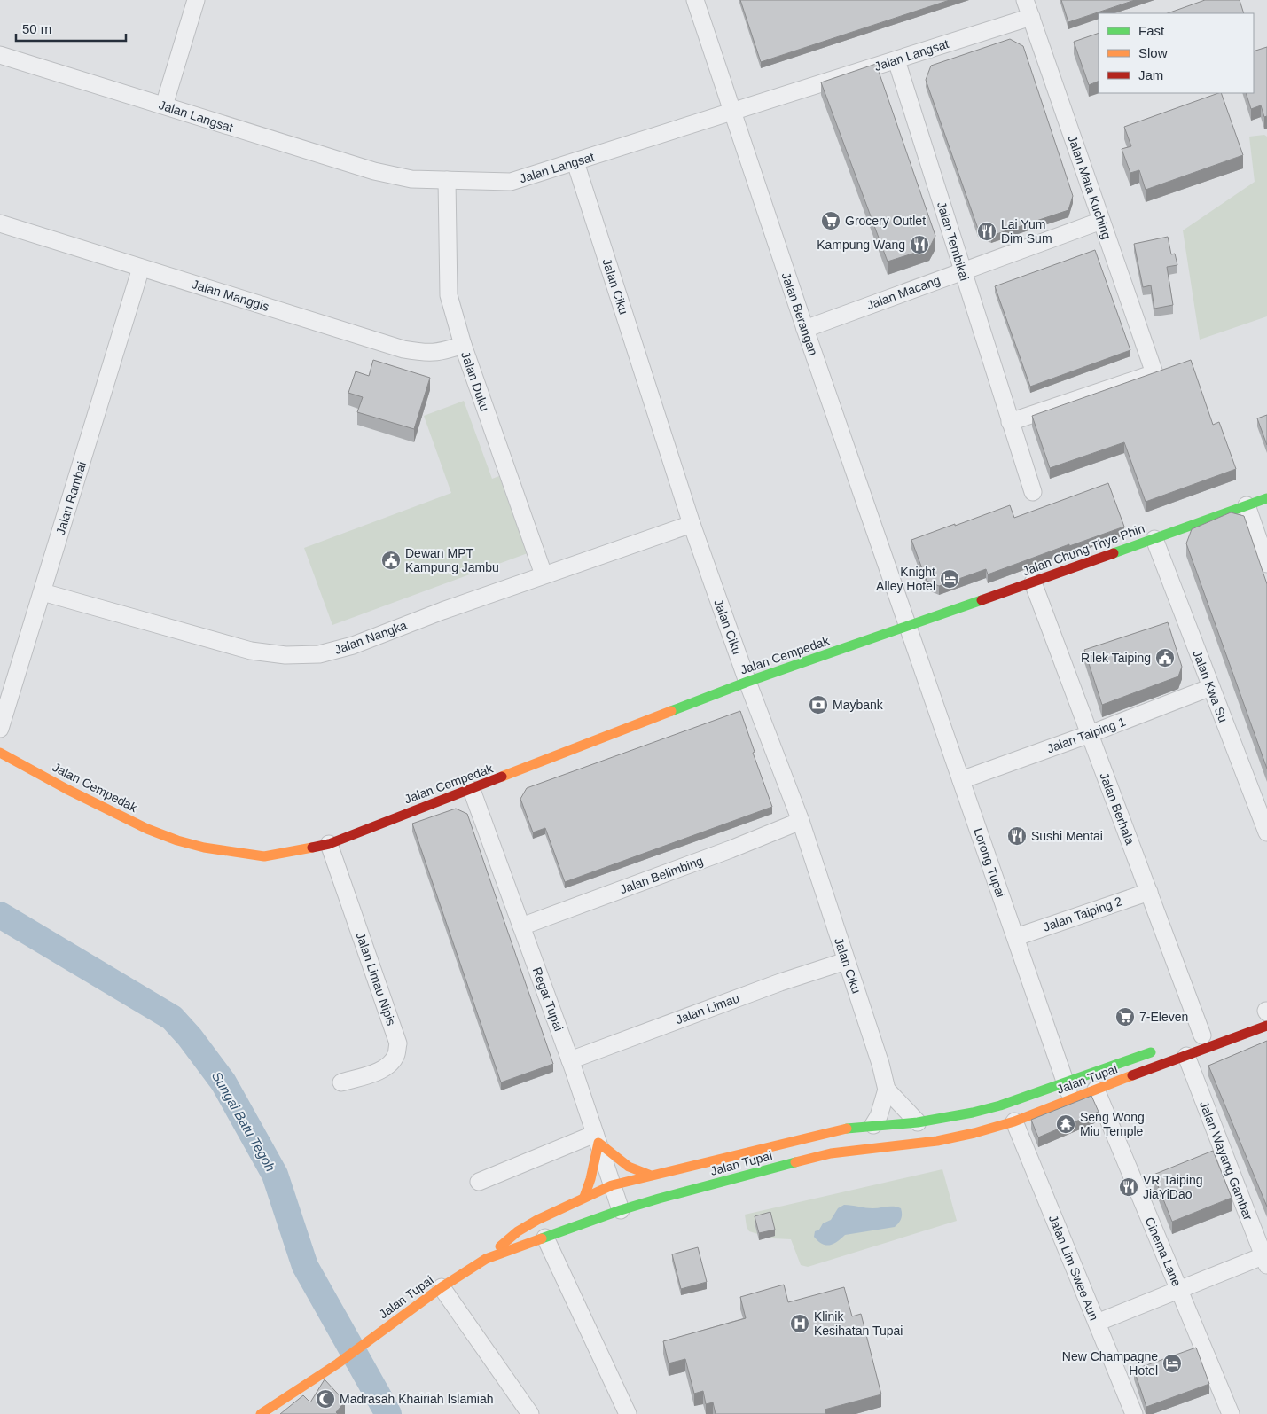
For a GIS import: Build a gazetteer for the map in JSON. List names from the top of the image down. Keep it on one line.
{"streets":{"main road":["Jalan Chung Thye Phin","Jalan Cempedak","Jalan Tupai"],"street":["Jalan Langsat","Jalan Mata Kuching","Jalan Tembikai","Jalan Ciku","Jalan Macang","Jalan Manggis","Jalan Berangan","Jalan Duku","Jalan Rambai","Jalan Nangka","Jalan Kwa Su","Jalan Taiping 1","Jalan Berhala","Lorong Tupai","Jalan Belimbing","Jalan Taiping 2","Jalan Limau Nipis","Regat Tupai","Jalan Limau","Jalan Wayang Gambar","Cinema Lane","Jalan Lim Swee Aun"]},"crossings":[["Jalan Langsat","Jalan Mata Kuching"],["Jalan Langsat","Jalan Tembikai"],["Jalan Langsat","Jalan Ciku"],["Jalan Langsat","Jalan Berangan"],["Jalan Langsat","Jalan Duku"],["Jalan Mata Kuching","Jalan Tembikai"],["Jalan Mata Kuching","Jalan Macang"],["Jalan Tembikai","Jalan Macang"],["Jalan Ciku","Jalan Nangka"],["Jalan Ciku","Jalan Cempedak"],["Jalan Ciku","Jalan Belimbing"],["Jalan Ciku","Jalan Limau"],["Jalan Macang","Jalan Berangan"],["Jalan Manggis","Jalan Duku"],["Jalan Manggis","Jalan Rambai"],["Jalan Berangan","Jalan Chung Thye Phin"],["Jalan Berangan","Jalan Cempedak"],["Jalan Berangan","Lorong Tupai"],["Jalan Duku","Jalan Nangka"],["Jalan Rambai","Jalan Nangka"],["Jalan Chung Thye Phin","Jalan Cempedak"],["Jalan Chung Thye Phin","Jalan Kwa Su"],["Jalan Chung Thye Phin","Jalan Berhala"],["Jalan Chung Thye Phin","Lorong Tupai"],["Jalan Cempedak","Lorong Tupai"],["Jalan Cempedak","Jalan Limau Nipis"],["Jalan Cempedak","Regat Tupai"],["Jalan Kwa Su","Jalan Taiping 1"],["Jalan Taiping 1","Jalan Berhala"],["Jalan Taiping 1","Lorong Tupai"],["Jalan Berhala","Jalan Taiping 2"],["Lorong Tupai","Jalan Taiping 2"],["Lorong Tupai","Jalan Tupai"],["Jalan Belimbing","Regat Tupai"],["Regat Tupai","Jalan Limau"],["Regat Tupai","Jalan Tupai"],["Jalan Tupai","Jalan Wayang Gambar"],["Jalan Tupai","Cinema Lane"],["Jalan Tupai","Jalan Lim Swee Aun"]],"water":["Sungai Batu Tegoh"],"places":{"supermarket":["Grocery Outlet","7-Eleven"],"restaurant":["Lai Yum Dim Sum","Kampung Wang","Sushi Mentai","VR Taiping JiaYiDao"],"public building":["Dewan MPT Kampung Jambu","Rilek Taiping"],"hotel":["Knight Alley Hotel","New Champagne Hotel"],"bank":["Maybank"],"temple":["Seng Wong Miu Temple"],"hospital":["Klinik Kesihatan Tupai"],"mosque":["Madrasah Khairiah Islamiah"]},"legend":["Fast","Slow","Jam"],"scale_bar":"50 m"}
